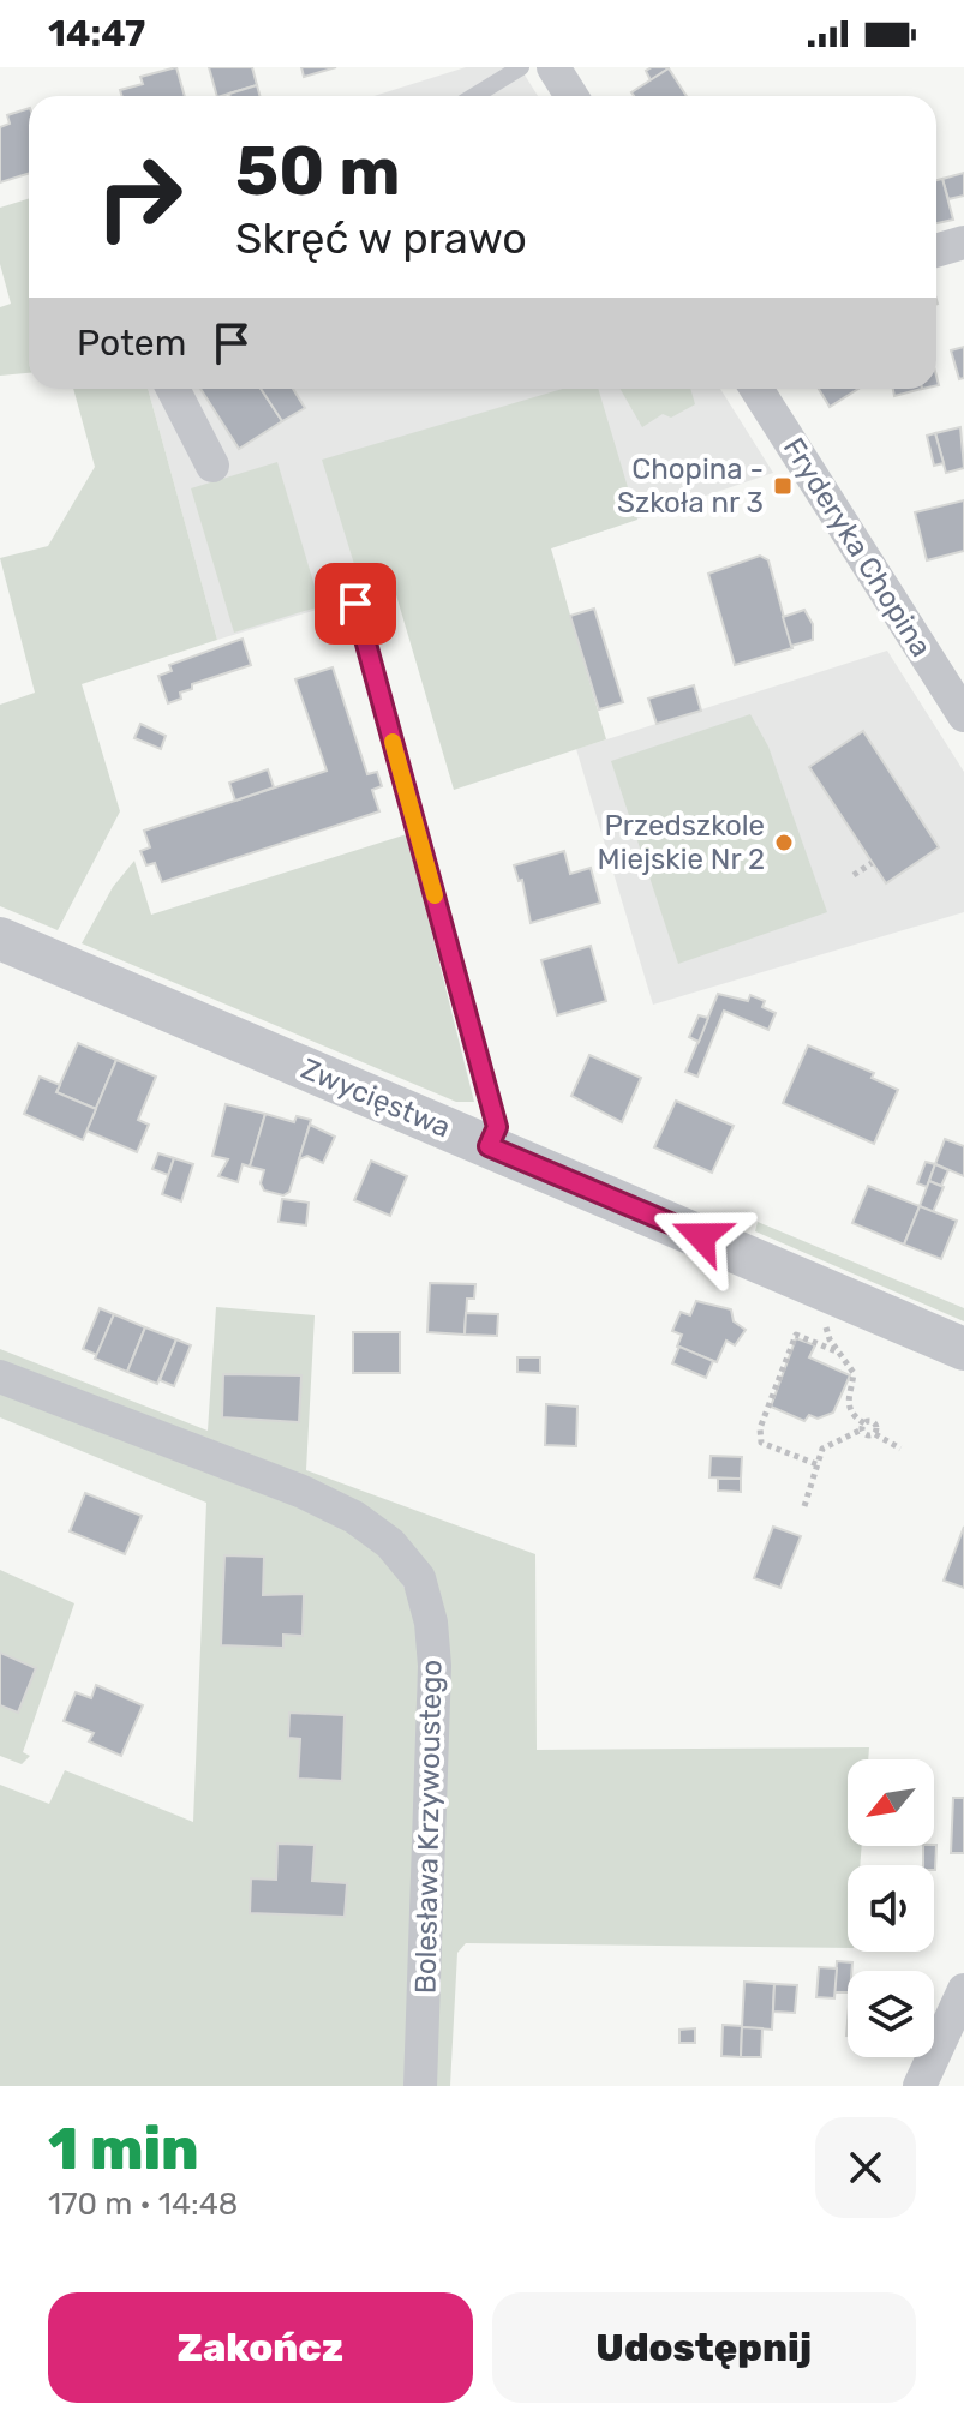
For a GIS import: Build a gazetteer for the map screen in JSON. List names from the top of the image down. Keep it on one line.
{"streets":{"street":["Fryderyka Chopina","Zwycięstwa","Bolesława Krzywoustego"]},"places":{"transit":["Chopina - Szkoła nr 3"],"other":["Przedszkole Miejskie Nr 2"]},"north":"bottom left","page":{"status":"14:47","turn":["50 m","Skręć w prawo"],"then":"Potem","heading":["1 min","170 m · 14:48"],"buttons":["Zakończ","Udostępnij"]}}
